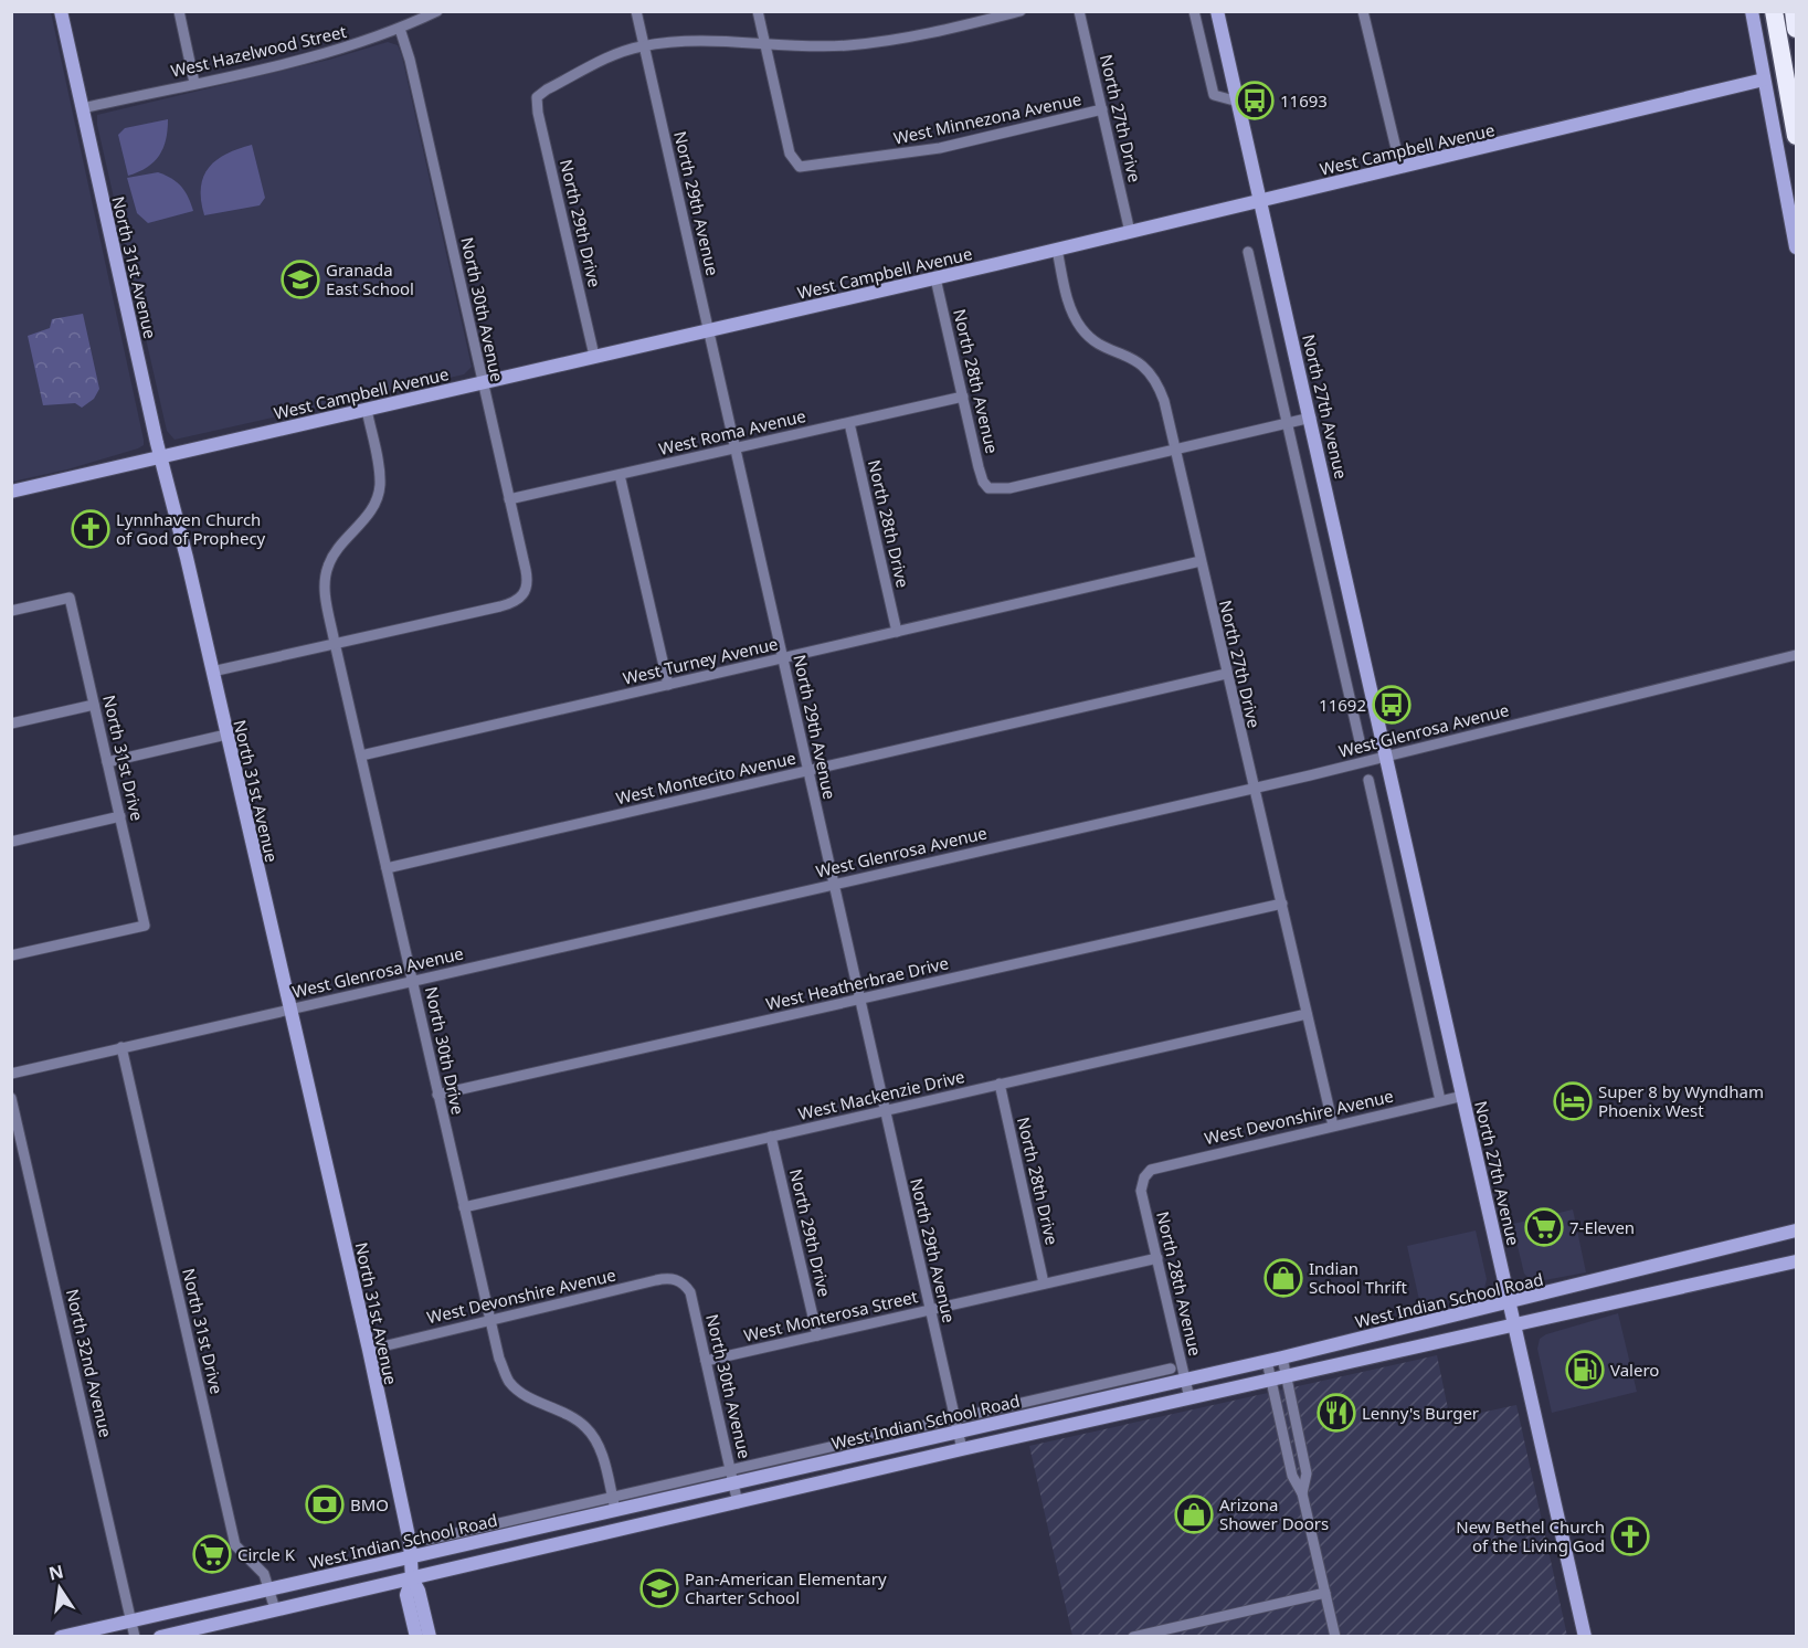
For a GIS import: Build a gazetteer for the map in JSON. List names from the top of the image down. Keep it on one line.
{"streets":{"main road":["West Campbell Avenue","North 31st Avenue","North 27th Avenue","West Indian School Road"],"street":["West Hazelwood Street","West Minnezona Avenue","North 27th Drive","North 29th Avenue","North 29th Drive","North 30th Avenue","North 28th Avenue","West Roma Avenue","North 28th Drive","West Turney Avenue","West Glenrosa Avenue","North 31st Drive","West Montecito Avenue","West Heatherbrae Drive","North 30th Drive","West Mackenzie Drive","West Devonshire Avenue","West Monterosa Street","North 32nd Avenue"]},"crossings":[["West Hazelwood Street","North 31st Avenue"],["West Hazelwood Street","North 30th Avenue"],["West Minnezona Avenue","North 27th Drive"],["North 27th Drive","West Campbell Avenue"],["North 27th Drive","North 28th Avenue"],["North 27th Drive","West Turney Avenue"],["North 27th Drive","West Glenrosa Avenue"],["North 27th Drive","West Montecito Avenue"],["North 27th Drive","West Heatherbrae Drive"],["North 27th Drive","West Mackenzie Drive"],["North 27th Drive","West Devonshire Avenue"],["West Campbell Avenue","North 29th Avenue"],["West Campbell Avenue","North 29th Drive"],["West Campbell Avenue","North 31st Avenue"],["West Campbell Avenue","North 30th Avenue"],["West Campbell Avenue","North 28th Avenue"],["West Campbell Avenue","North 27th Avenue"],["West Campbell Avenue","North 30th Drive"],["North 29th Avenue","North 29th Drive"],["North 29th Avenue","West Roma Avenue"],["North 29th Avenue","West Turney Avenue"],["North 29th Avenue","West Glenrosa Avenue"],["North 29th Avenue","West Montecito Avenue"],["North 29th Avenue","West Heatherbrae Drive"],["North 29th Avenue","West Mackenzie Drive"],["North 29th Avenue","West Indian School Road"],["North 29th Avenue","West Monterosa Street"],["North 29th Drive","West Mackenzie Drive"],["North 29th Drive","West Monterosa Street"],["North 31st Avenue","West Glenrosa Avenue"],["North 31st Avenue","West Devonshire Avenue"],["North 31st Avenue","West Indian School Road"],["North 30th Avenue","West Roma Avenue"],["North 30th Avenue","North 30th Drive"],["North 30th Avenue","West Devonshire Avenue"],["North 30th Avenue","West Indian School Road"],["North 30th Avenue","West Monterosa Street"],["North 28th Avenue","West Roma Avenue"],["North 28th Avenue","West Devonshire Avenue"],["North 28th Avenue","West Indian School Road"],["North 28th Avenue","West Monterosa Street"],["North 27th Avenue","West Glenrosa Avenue"],["North 27th Avenue","West Devonshire Avenue"],["North 27th Avenue","West Indian School Road"],["West Roma Avenue","North 28th Drive"],["North 28th Drive","West Turney Avenue"],["North 28th Drive","West Mackenzie Drive"],["North 28th Drive","West Monterosa Street"],["West Turney Avenue","North 30th Drive"],["West Glenrosa Avenue","North 31st Drive"],["West Glenrosa Avenue","North 30th Drive"],["North 31st Drive","West Indian School Road"],["West Montecito Avenue","North 30th Drive"],["West Heatherbrae Drive","North 30th Drive"],["North 30th Drive","West Mackenzie Drive"],["North 30th Drive","West Devonshire Avenue"],["North 30th Drive","West Indian School Road"],["West Indian School Road","North 32nd Avenue"]],"places":{"bus stop":["11693","11692"],"school or university":["Granada East School","Pan-American Elementary Charter School"],"church":["Lynnhaven Church of God of Prophecy","New Bethel Church of the Living God"],"hotel":["Super 8 by Wyndham Phoenix West"],"supermarket":["7-Eleven","Circle K"],"shop":["Indian School Thrift","Arizona Shower Doors"],"fuel station":["Valero"],"restaurant":["Lenny's Burger"],"bank":["BMO"]},"north":"top"}
